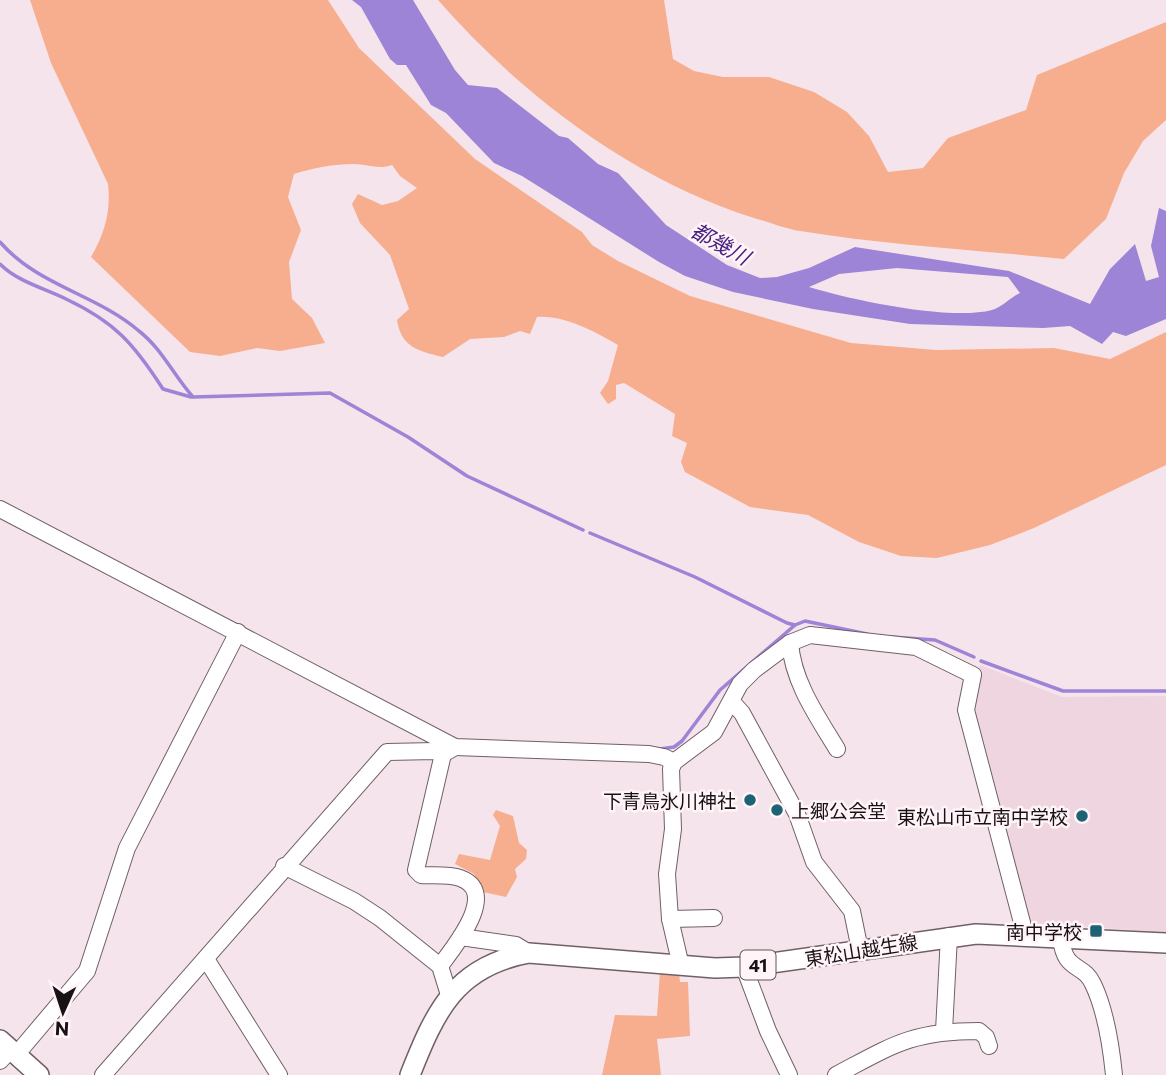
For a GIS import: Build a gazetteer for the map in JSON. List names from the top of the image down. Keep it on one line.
{"streets":{"main road":["東松山越生線","41"]},"water":["都幾川"],"places":{"other":["下青鳥氷川神社","上郷公会堂","東松山市立南中学校"],"transit":["南中学校"]},"north":"bottom"}
